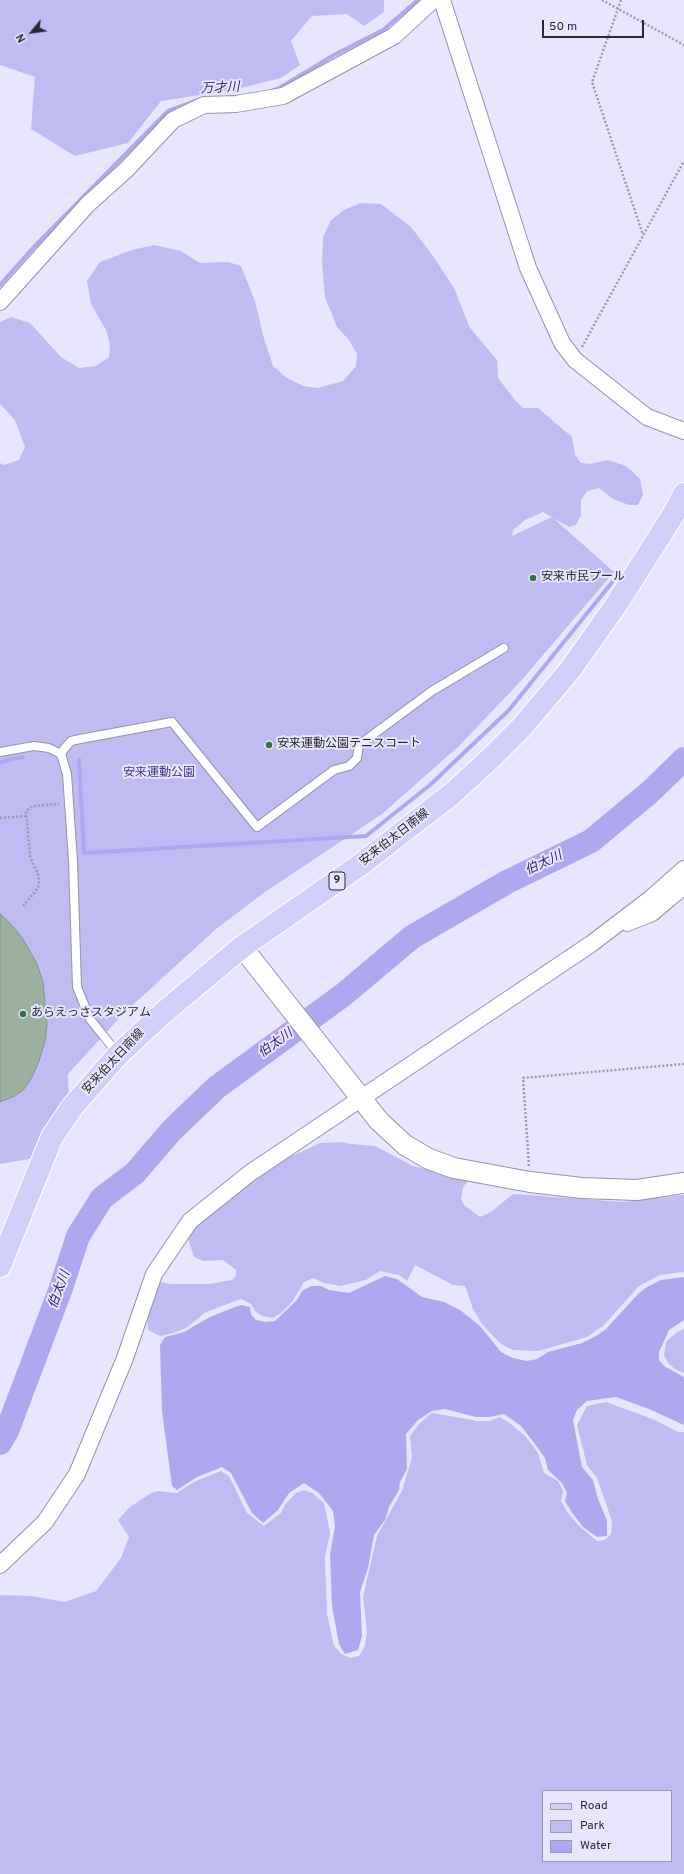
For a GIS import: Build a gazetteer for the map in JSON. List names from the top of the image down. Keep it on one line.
{"streets":{"main road":["安来伯太日南線","9"]},"water":["万才川","伯太川"],"parks":["安来運動公園"],"places":["安来市民プール","安来運動公園テニスコート","あらえっさスタジアム"],"legend":["Road","Park","Water"],"scale_bar":"50 m","north":"bottom left"}
